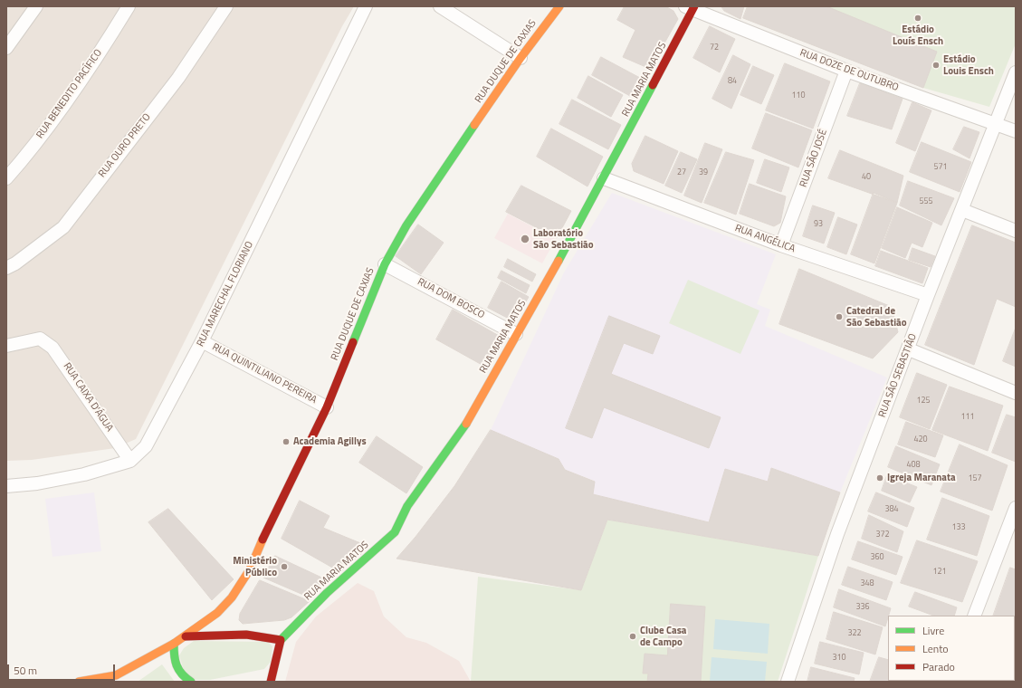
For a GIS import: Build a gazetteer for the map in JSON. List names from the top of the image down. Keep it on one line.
{"streets":{"main road":["RUA DUQUE DE CAXIAS","RUA MARIA MATOS"],"street":["RUA DOZE DE OUTUBRO","RUA BENEDITO PACÍFICO","RUA OURO PRETO","RUA SÃO JOSÉ","RUA ANGÉLICA","RUA MARECHAL FLORIANO","RUA DOM BOSCO","RUA QUINTILIANO PEREIRA","RUA SÃO SEBASTIÃO","RUA CAIXA D'ÁGUA"]},"crossings":[["RUA DUQUE DE CAXIAS","RUA DOM BOSCO"],["RUA DUQUE DE CAXIAS","RUA QUINTILIANO PEREIRA"],["RUA DOZE DE OUTUBRO","RUA MARIA MATOS"],["RUA DOZE DE OUTUBRO","RUA SÃO JOSÉ"],["RUA DOZE DE OUTUBRO","RUA SÃO SEBASTIÃO"],["RUA MARIA MATOS","RUA ANGÉLICA"],["RUA MARIA MATOS","RUA DOM BOSCO"],["RUA SÃO JOSÉ","RUA ANGÉLICA"],["RUA ANGÉLICA","RUA SÃO SEBASTIÃO"],["RUA MARECHAL FLORIANO","RUA QUINTILIANO PEREIRA"],["RUA MARECHAL FLORIANO","RUA CAIXA D'ÁGUA"]],"places":["Estádio Louís Ensch","Estádio Louis Ensch","Laboratório São Sebastião","Catedral de São Sebastião","Academia Agillys","Igreja Maranata","Ministério Público","Clube Casa de Campo"],"house_numbers":["72","84","110","571","27","39","40","555","93","125","111","420","408","157","384","133","372","360","121","348","336","322","310"],"legend":["Livre","Lento","Parado"],"scale_bar":"50 m"}
